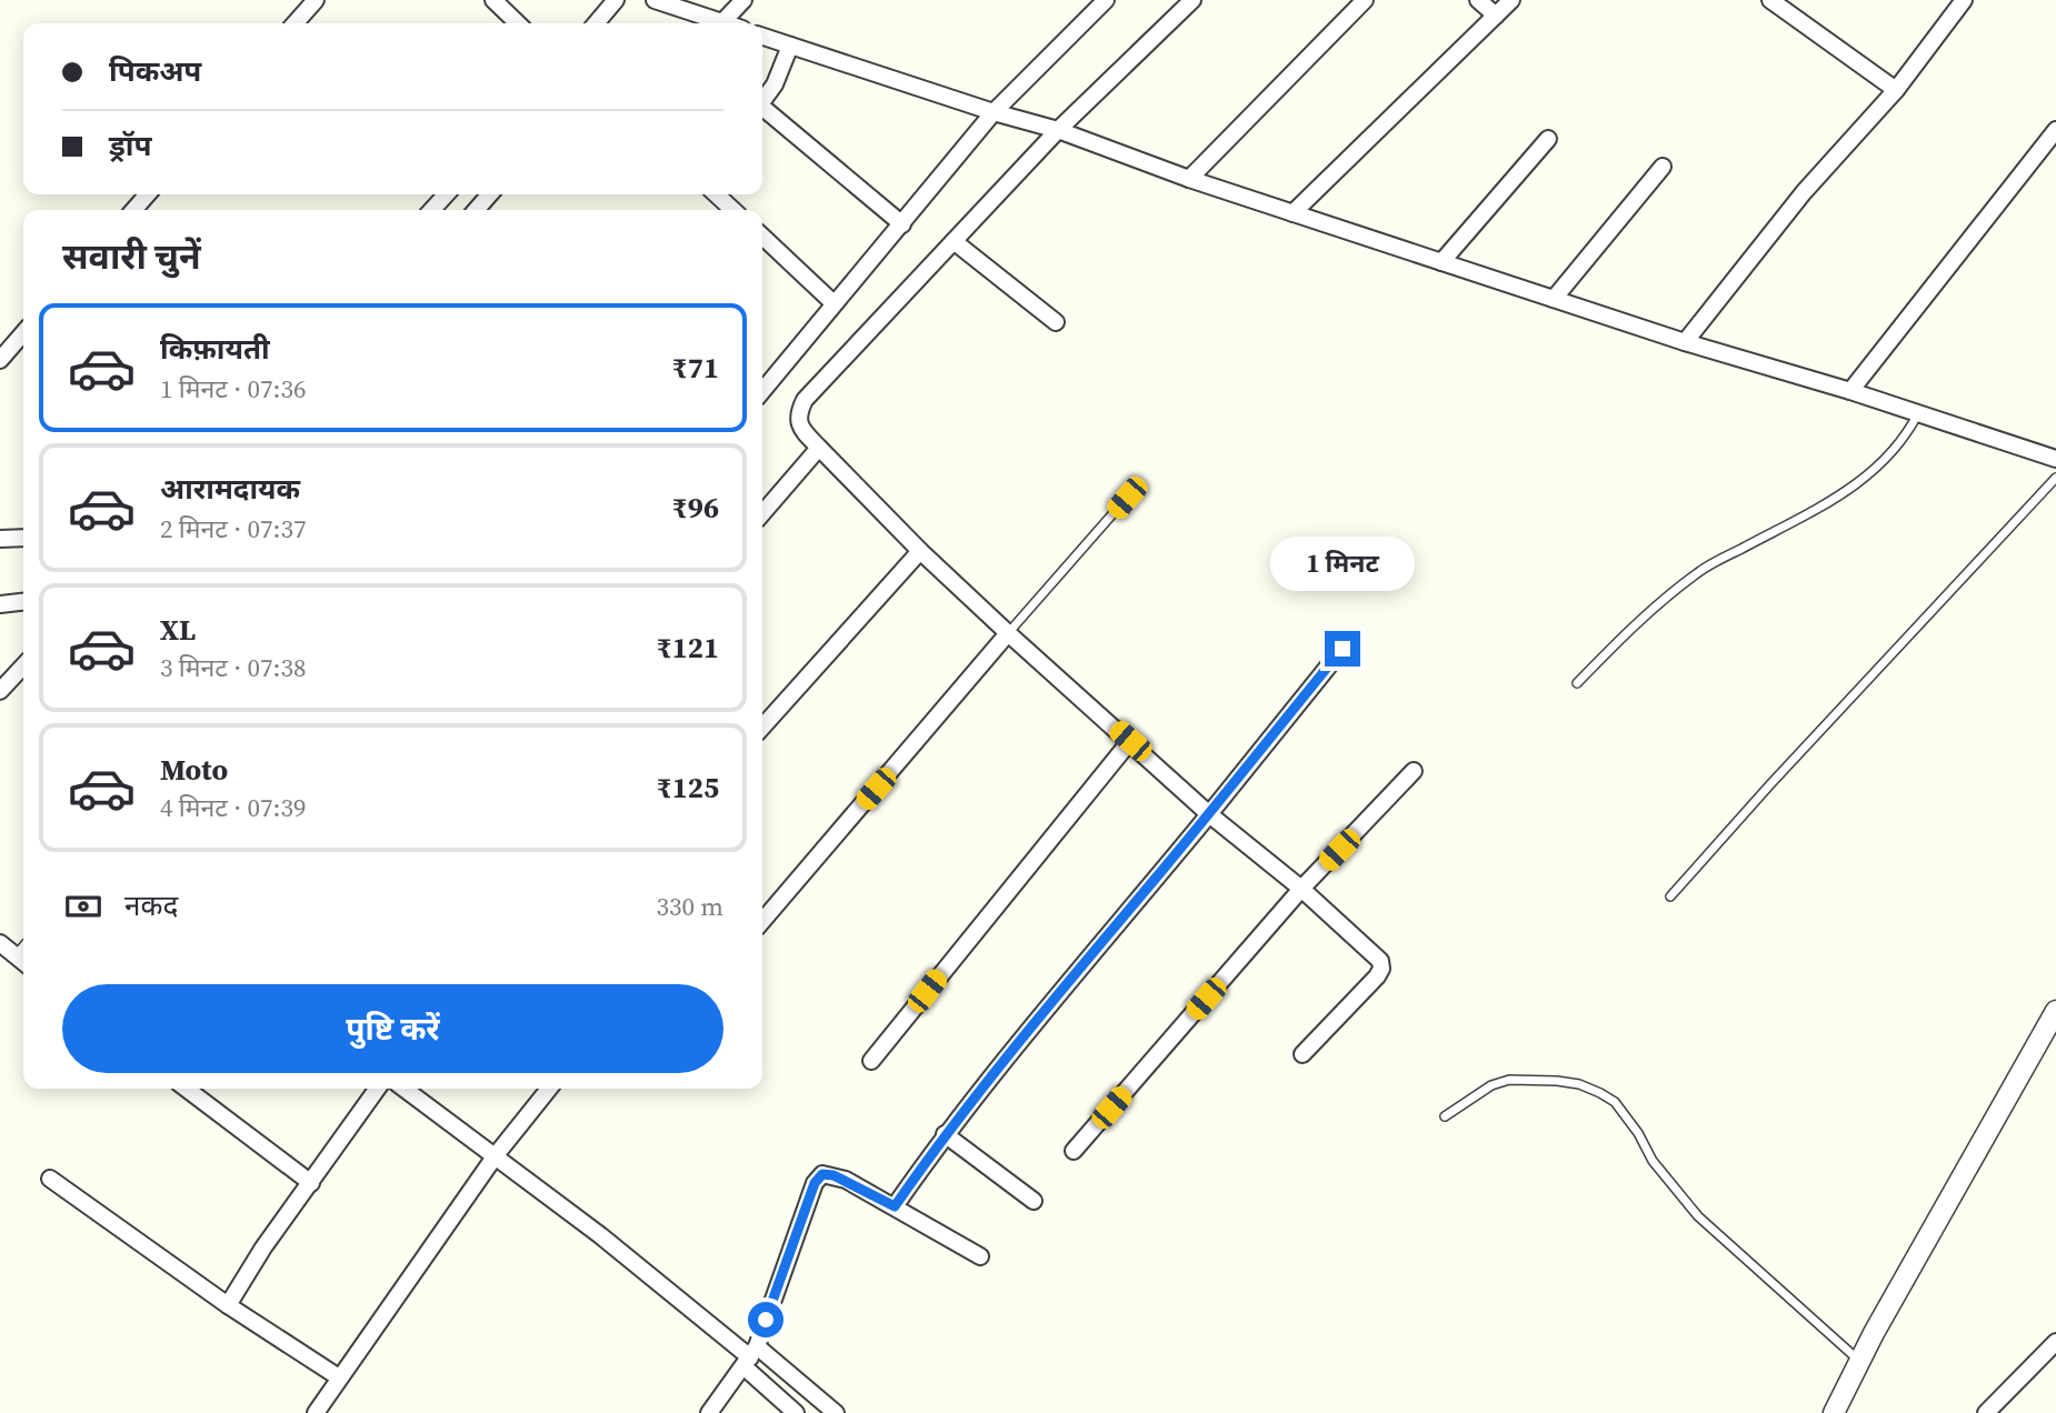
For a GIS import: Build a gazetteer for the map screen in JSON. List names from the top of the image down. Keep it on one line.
{"page":{"banner":["पिकअप","ड्रॉप"],"heading":"सवारी चुनें","list":[{"name":"किफ़ायती","note":"1 मिनट · 07:36","value":"₹71"},{"name":"आरामदायक","note":"2 मिनट · 07:37","value":"₹96"},{"name":"XL","note":"3 मिनट · 07:38","value":"₹121"},{"name":"Moto","note":"4 मिनट · 07:39","value":"₹125"}],"bubble":"1 मिनट","pay":["नकद","330 m"],"buttons":"पुष्टि करें"}}
